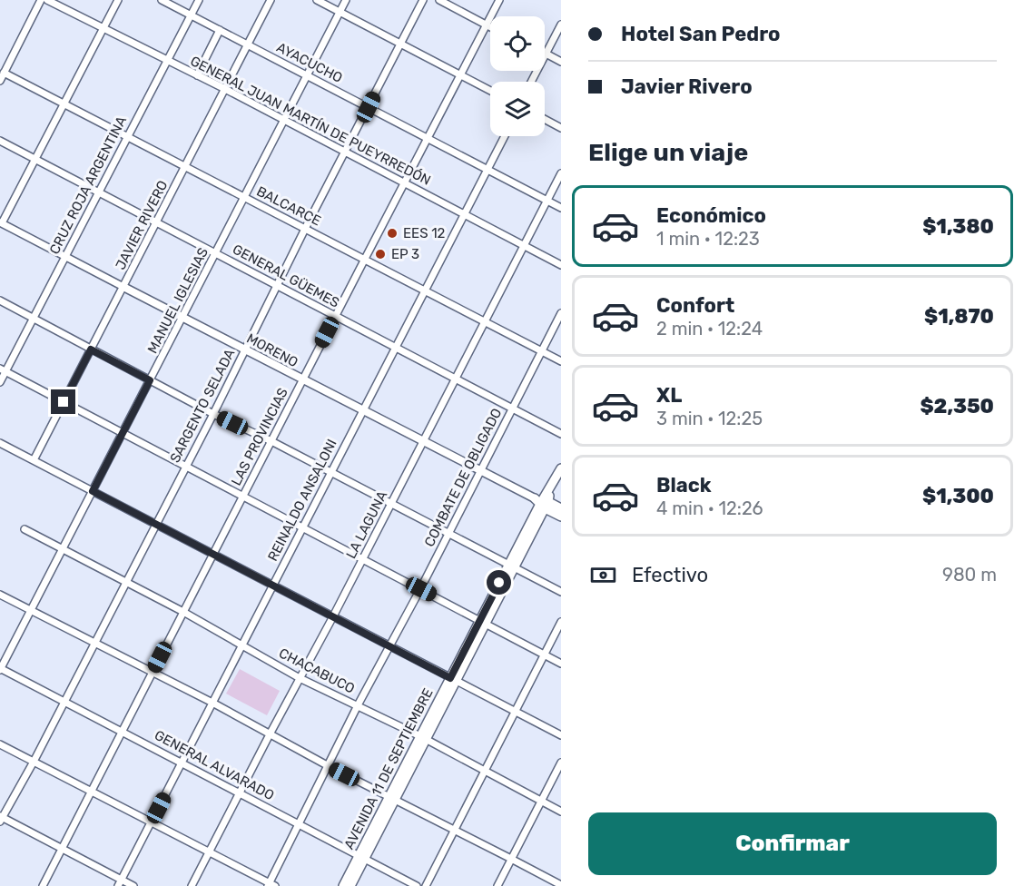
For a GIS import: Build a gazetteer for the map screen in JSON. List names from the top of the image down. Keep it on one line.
{"streets":{"main road":["AVENIDA 11 DE SEPTIEMBRE"],"street":["AYACUCHO","GENERAL JUAN MARTÍN DE PUEYRREDÓN","CRUZ ROJA ARGENTINA","BALCARCE","JAVIER RIVERO","GENERAL GÜEMES","MANUEL IGLESIAS","MORENO","SARGENTO SELADA","LAS PROVINCIAS","COMBATE DE OBLIGADO","REINALDO ANSALONI","LA LAGUNA","CHACABUCO","GENERAL ALVARADO"]},"crossings":[["AYACUCHO","CRUZ ROJA ARGENTINA"],["AYACUCHO","JAVIER RIVERO"],["AYACUCHO","MANUEL IGLESIAS"],["AYACUCHO","SARGENTO SELADA"],["AYACUCHO","LAS PROVINCIAS"],["AYACUCHO","REINALDO ANSALONI"],["AYACUCHO","LA LAGUNA"],["GENERAL JUAN MARTÍN DE PUEYRREDÓN","CRUZ ROJA ARGENTINA"],["GENERAL JUAN MARTÍN DE PUEYRREDÓN","JAVIER RIVERO"],["GENERAL JUAN MARTÍN DE PUEYRREDÓN","MANUEL IGLESIAS"],["GENERAL JUAN MARTÍN DE PUEYRREDÓN","SARGENTO SELADA"],["GENERAL JUAN MARTÍN DE PUEYRREDÓN","LAS PROVINCIAS"],["GENERAL JUAN MARTÍN DE PUEYRREDÓN","REINALDO ANSALONI"],["GENERAL JUAN MARTÍN DE PUEYRREDÓN","LA LAGUNA"],["CRUZ ROJA ARGENTINA","BALCARCE"],["CRUZ ROJA ARGENTINA","GENERAL GÜEMES"],["CRUZ ROJA ARGENTINA","MORENO"],["BALCARCE","JAVIER RIVERO"],["BALCARCE","MANUEL IGLESIAS"],["BALCARCE","SARGENTO SELADA"],["BALCARCE","LAS PROVINCIAS"],["BALCARCE","COMBATE DE OBLIGADO"],["BALCARCE","REINALDO ANSALONI"],["BALCARCE","LA LAGUNA"],["JAVIER RIVERO","GENERAL GÜEMES"],["JAVIER RIVERO","MORENO"],["GENERAL GÜEMES","MANUEL IGLESIAS"],["GENERAL GÜEMES","SARGENTO SELADA"],["GENERAL GÜEMES","LAS PROVINCIAS"],["GENERAL GÜEMES","COMBATE DE OBLIGADO"],["GENERAL GÜEMES","REINALDO ANSALONI"],["GENERAL GÜEMES","LA LAGUNA"],["MANUEL IGLESIAS","MORENO"],["MANUEL IGLESIAS","CHACABUCO"],["MANUEL IGLESIAS","GENERAL ALVARADO"],["MORENO","SARGENTO SELADA"],["MORENO","LAS PROVINCIAS"],["MORENO","COMBATE DE OBLIGADO"],["MORENO","REINALDO ANSALONI"],["MORENO","LA LAGUNA"],["MORENO","AVENIDA 11 DE SEPTIEMBRE"],["SARGENTO SELADA","CHACABUCO"],["SARGENTO SELADA","GENERAL ALVARADO"],["LAS PROVINCIAS","CHACABUCO"],["LAS PROVINCIAS","GENERAL ALVARADO"],["COMBATE DE OBLIGADO","CHACABUCO"],["COMBATE DE OBLIGADO","GENERAL ALVARADO"],["REINALDO ANSALONI","CHACABUCO"],["REINALDO ANSALONI","GENERAL ALVARADO"],["LA LAGUNA","CHACABUCO"],["LA LAGUNA","GENERAL ALVARADO"],["CHACABUCO","AVENIDA 11 DE SEPTIEMBRE"],["GENERAL ALVARADO","AVENIDA 11 DE SEPTIEMBRE"]],"places":["EES 12","EP 3"],"page":{"banner":["Hotel San Pedro","Javier Rivero"],"heading":"Elige un viaje","list":[{"name":"Económico","note":"1 min · 12:23","value":"$1,380"},{"name":"Confort","note":"2 min · 12:24","value":"$1,870"},{"name":"XL","note":"3 min · 12:25","value":"$2,350"},{"name":"Black","note":"4 min · 12:26","value":"$1,300"}],"pay":["Efectivo","980 m"],"buttons":"Confirmar"}}
